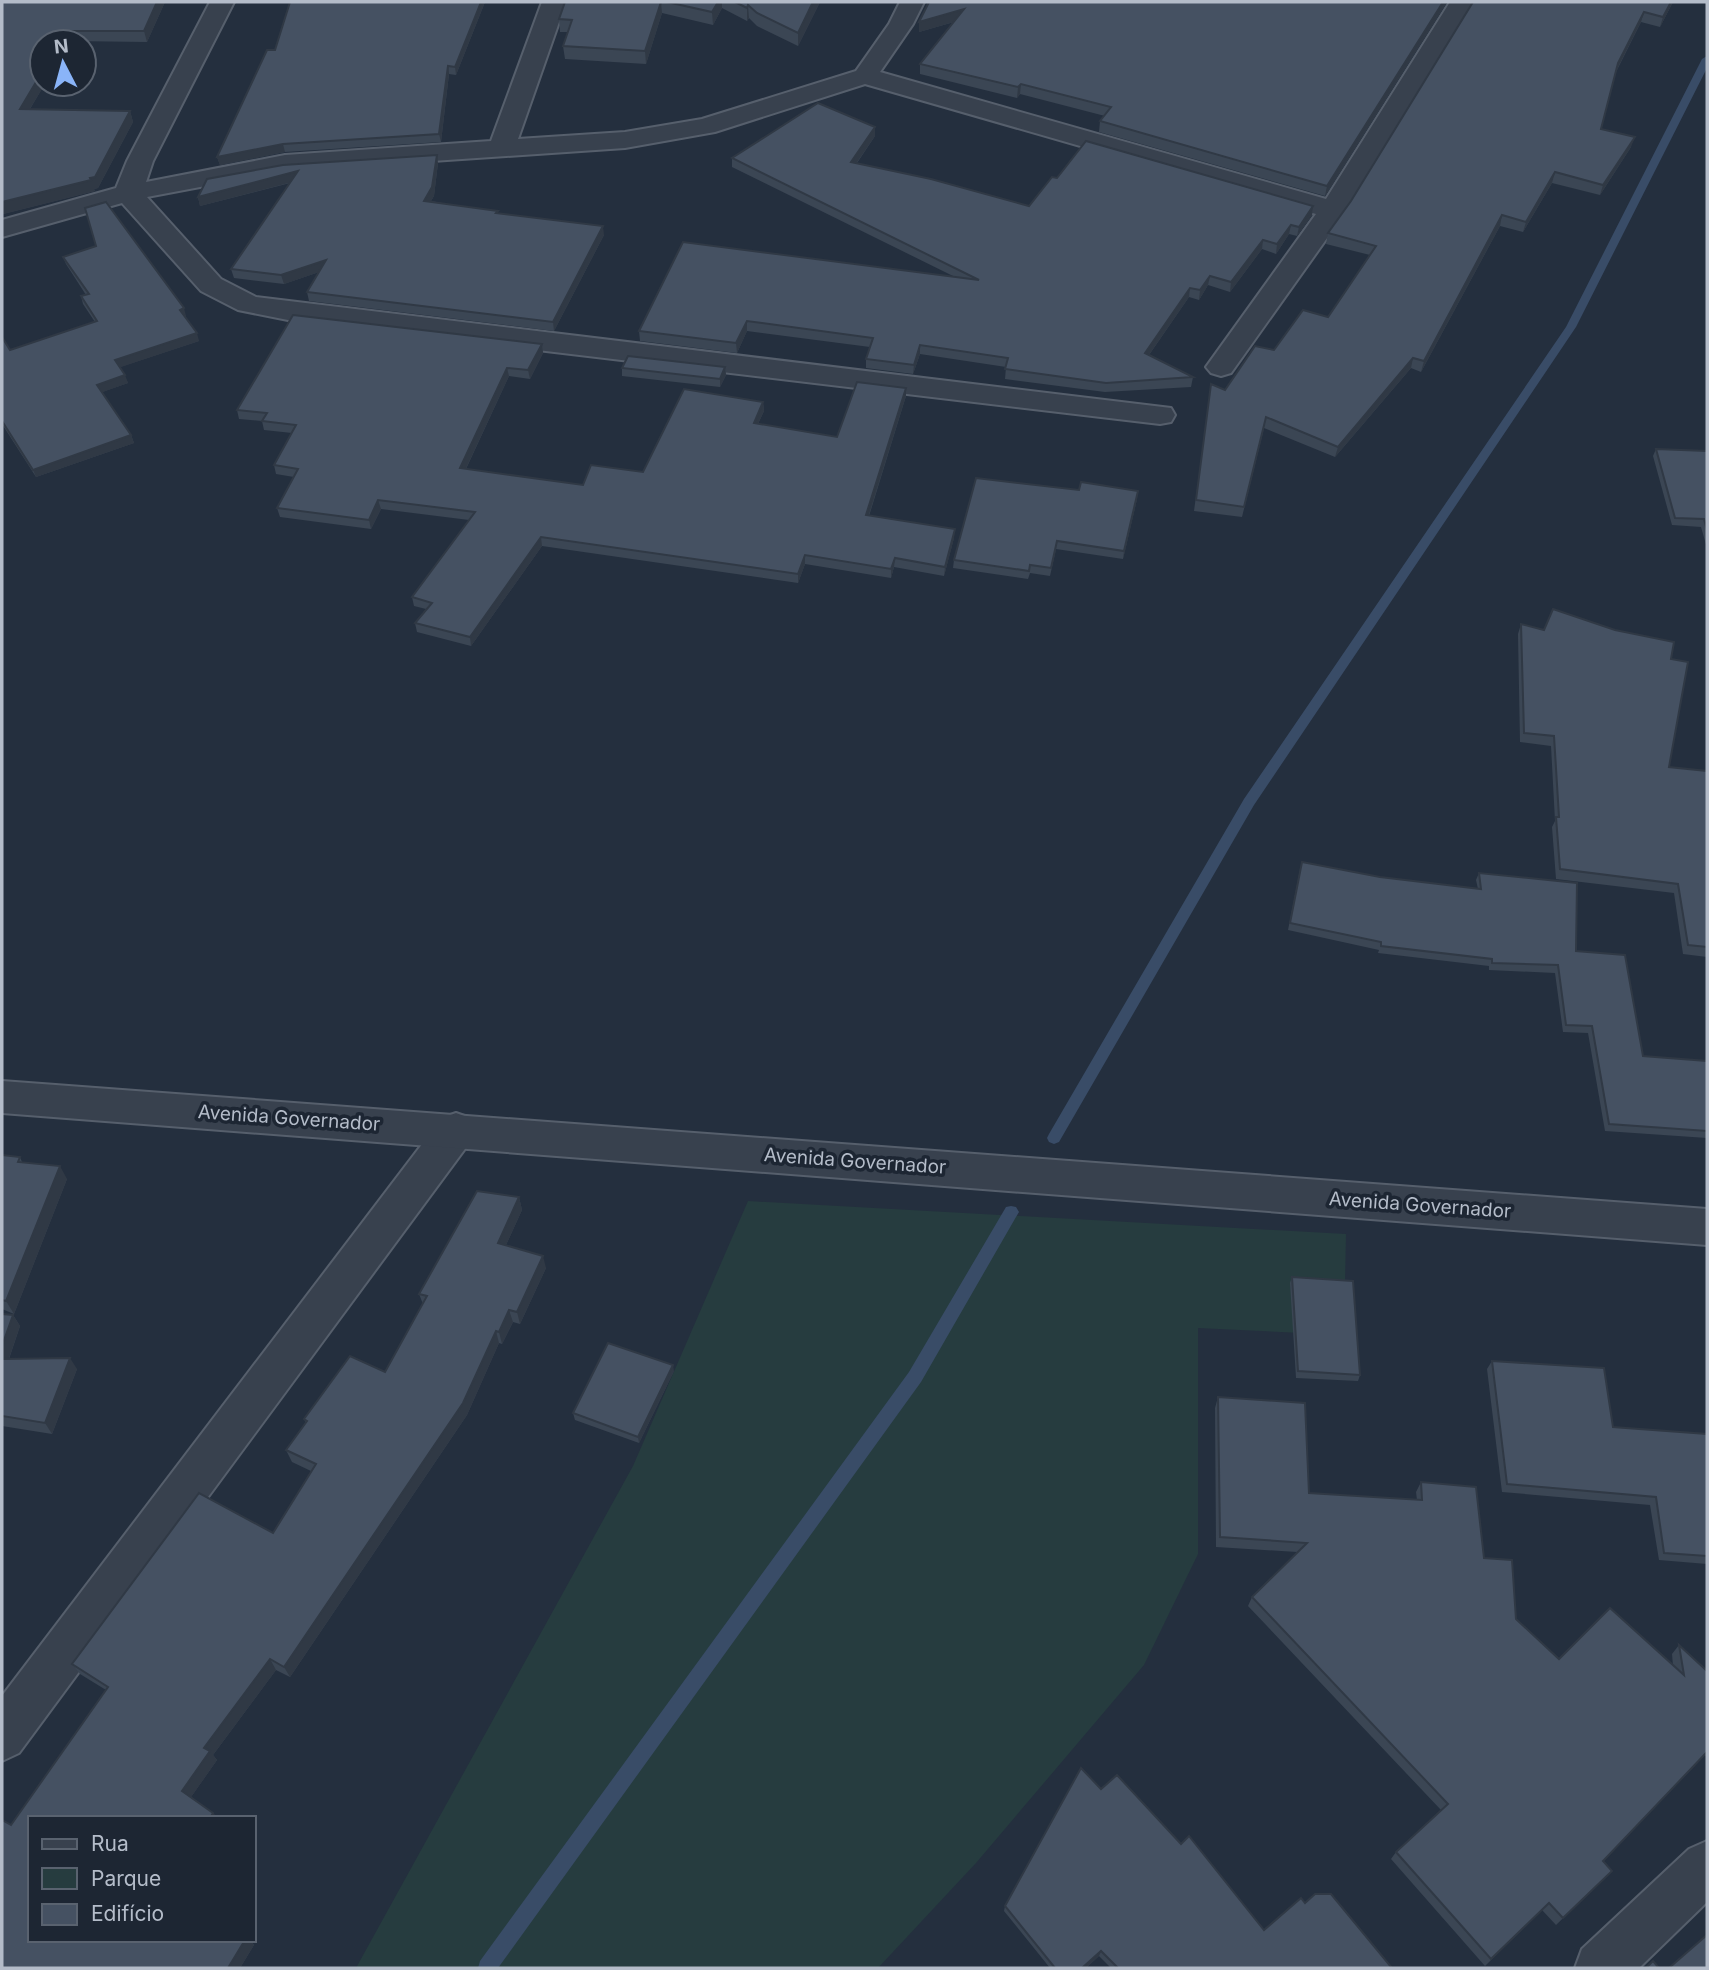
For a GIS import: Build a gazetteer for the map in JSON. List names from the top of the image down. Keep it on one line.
{"streets":{"street":["Avenida Governador"]},"legend":["Rua","Parque","Edifício"],"north":"top"}
